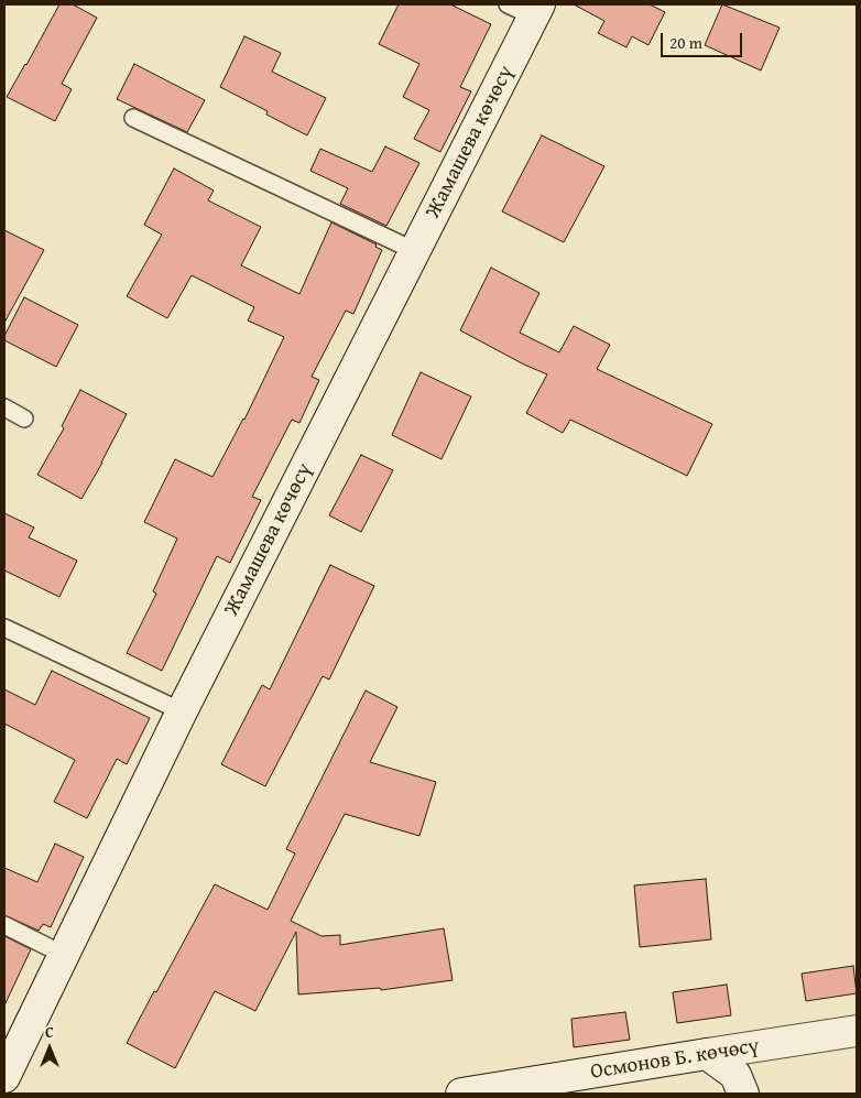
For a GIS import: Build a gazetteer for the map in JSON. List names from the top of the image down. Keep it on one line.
{"streets":{"main road":["Жамашева көчөсү","Осмонов Б. көчөсү"]},"scale_bar":"20 m","north":"top"}
